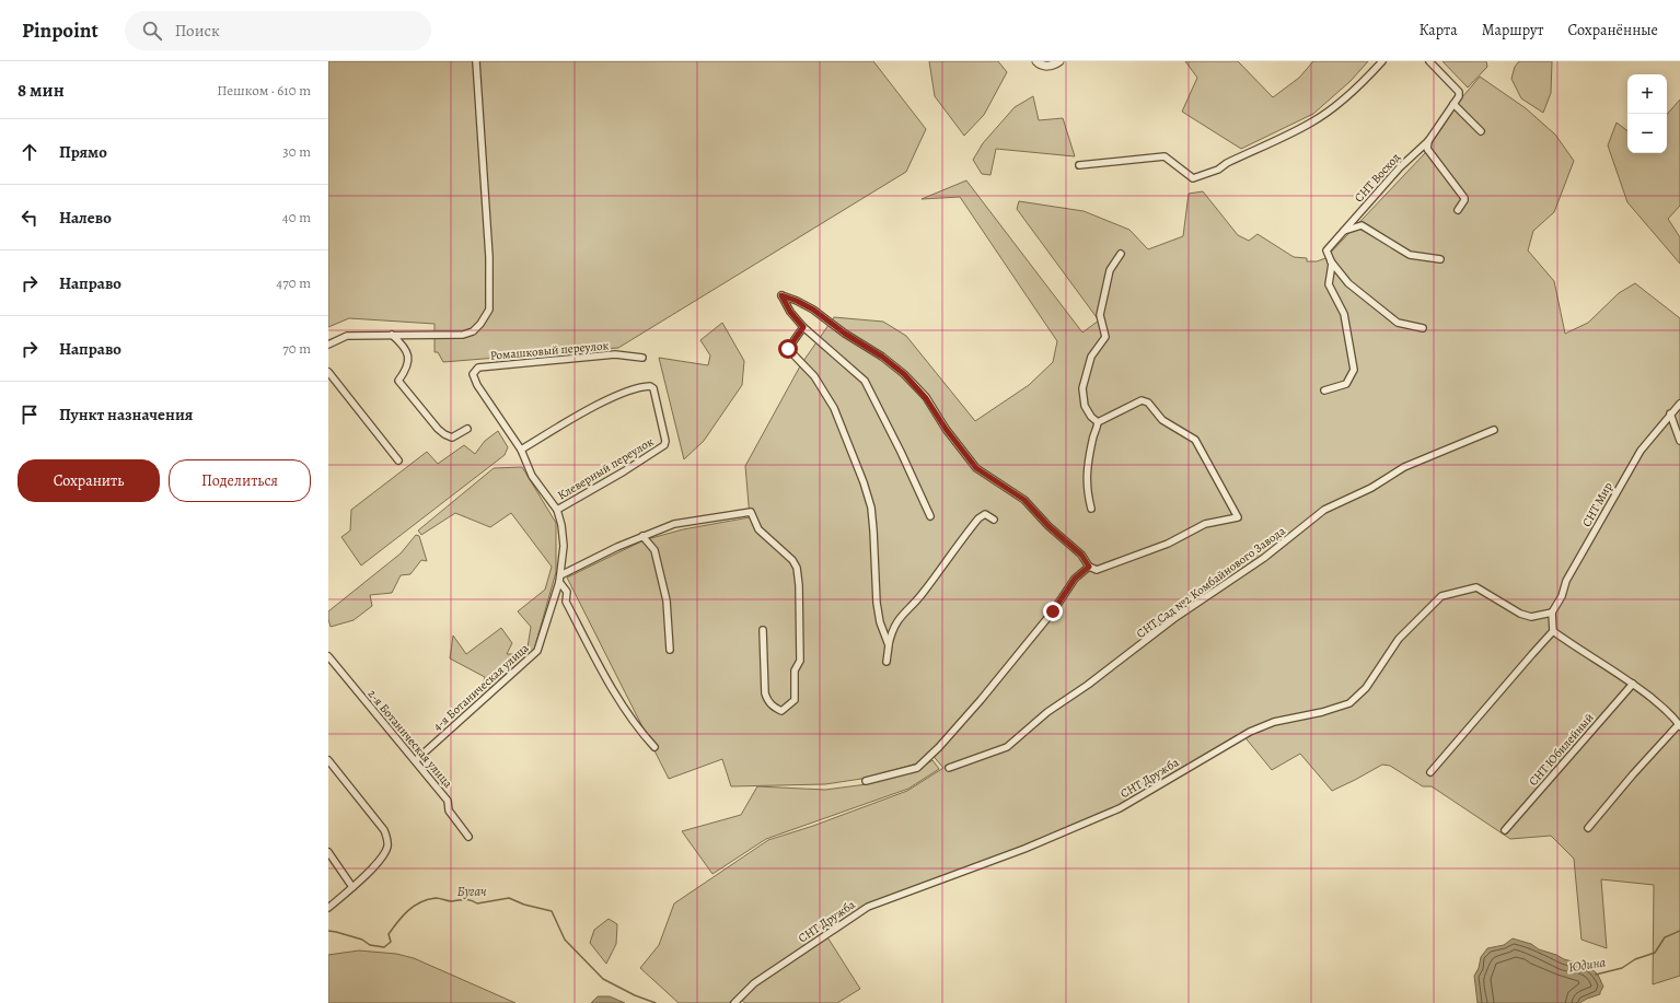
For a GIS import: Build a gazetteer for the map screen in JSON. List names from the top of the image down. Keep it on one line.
{"streets":{"street":["СНТ Восход","Ромашковый переулок","Клеверный переулок","СНТ Мир","СНТ Сад №2 Комбайнового Завода","4-я Ботаническая улица","2-я Ботаническая улица","СНТ Юбилейный","СНТ Дружба"]},"crossings":[["Ромашковый переулок","4-я Ботаническая улица"],["Клеверный переулок","4-я Ботаническая улица"],["СНТ Мир","СНТ Дружба"],["4-я Ботаническая улица","2-я Ботаническая улица"]],"water":["Бугач","Юдина"],"page":{"header":"Pinpoint","search":"Поиск","nav":["Карта","Маршрут","Сохранённые"],"heading":["8 мин","Пешком · 610 m"],"map_buttons":["+","−"],"list":[["Прямо","30 m"],["Налево","40 m"],["Направо","470 m"],["Направо","70 m"],"Пункт назначения"],"buttons":["Сохранить","Поделиться"]}}
